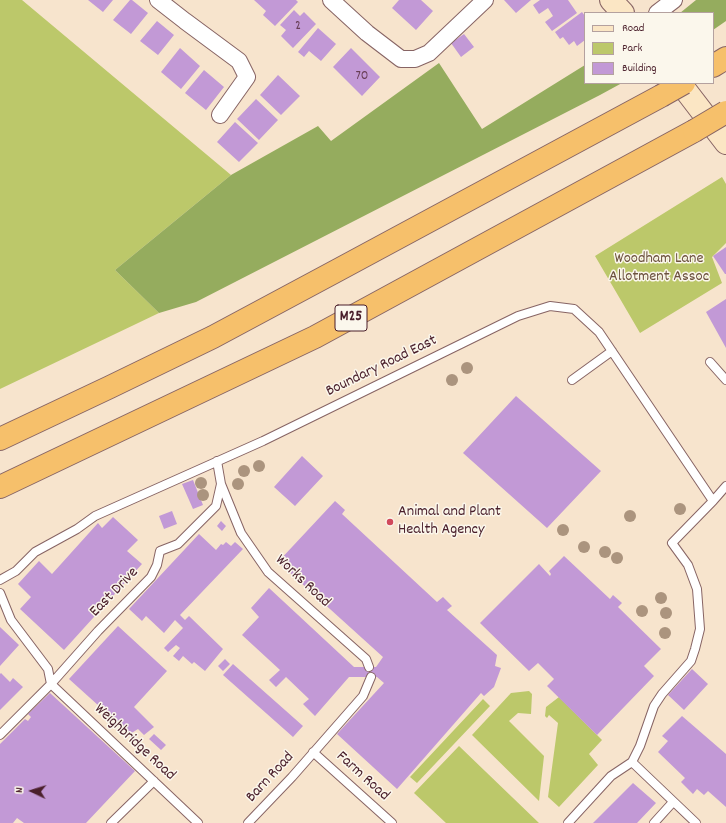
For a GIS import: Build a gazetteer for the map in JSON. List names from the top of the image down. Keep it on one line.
{"streets":{"highway":["M25"],"lane":["Boundary Road East","Works Road","East Drive","Weighbridge Road","Farm Road","Barn Road"]},"crossings":[["Boundary Road East","East Drive"],["Works Road","East Drive"],["East Drive","Weighbridge Road"],["Farm Road","Barn Road"]],"parks":["Woodham Lane Allotment Assoc"],"places":["Animal and Plant Health Agency"],"house_numbers":["2","70"],"legend":["Road","Park","Building"],"north":"left"}
